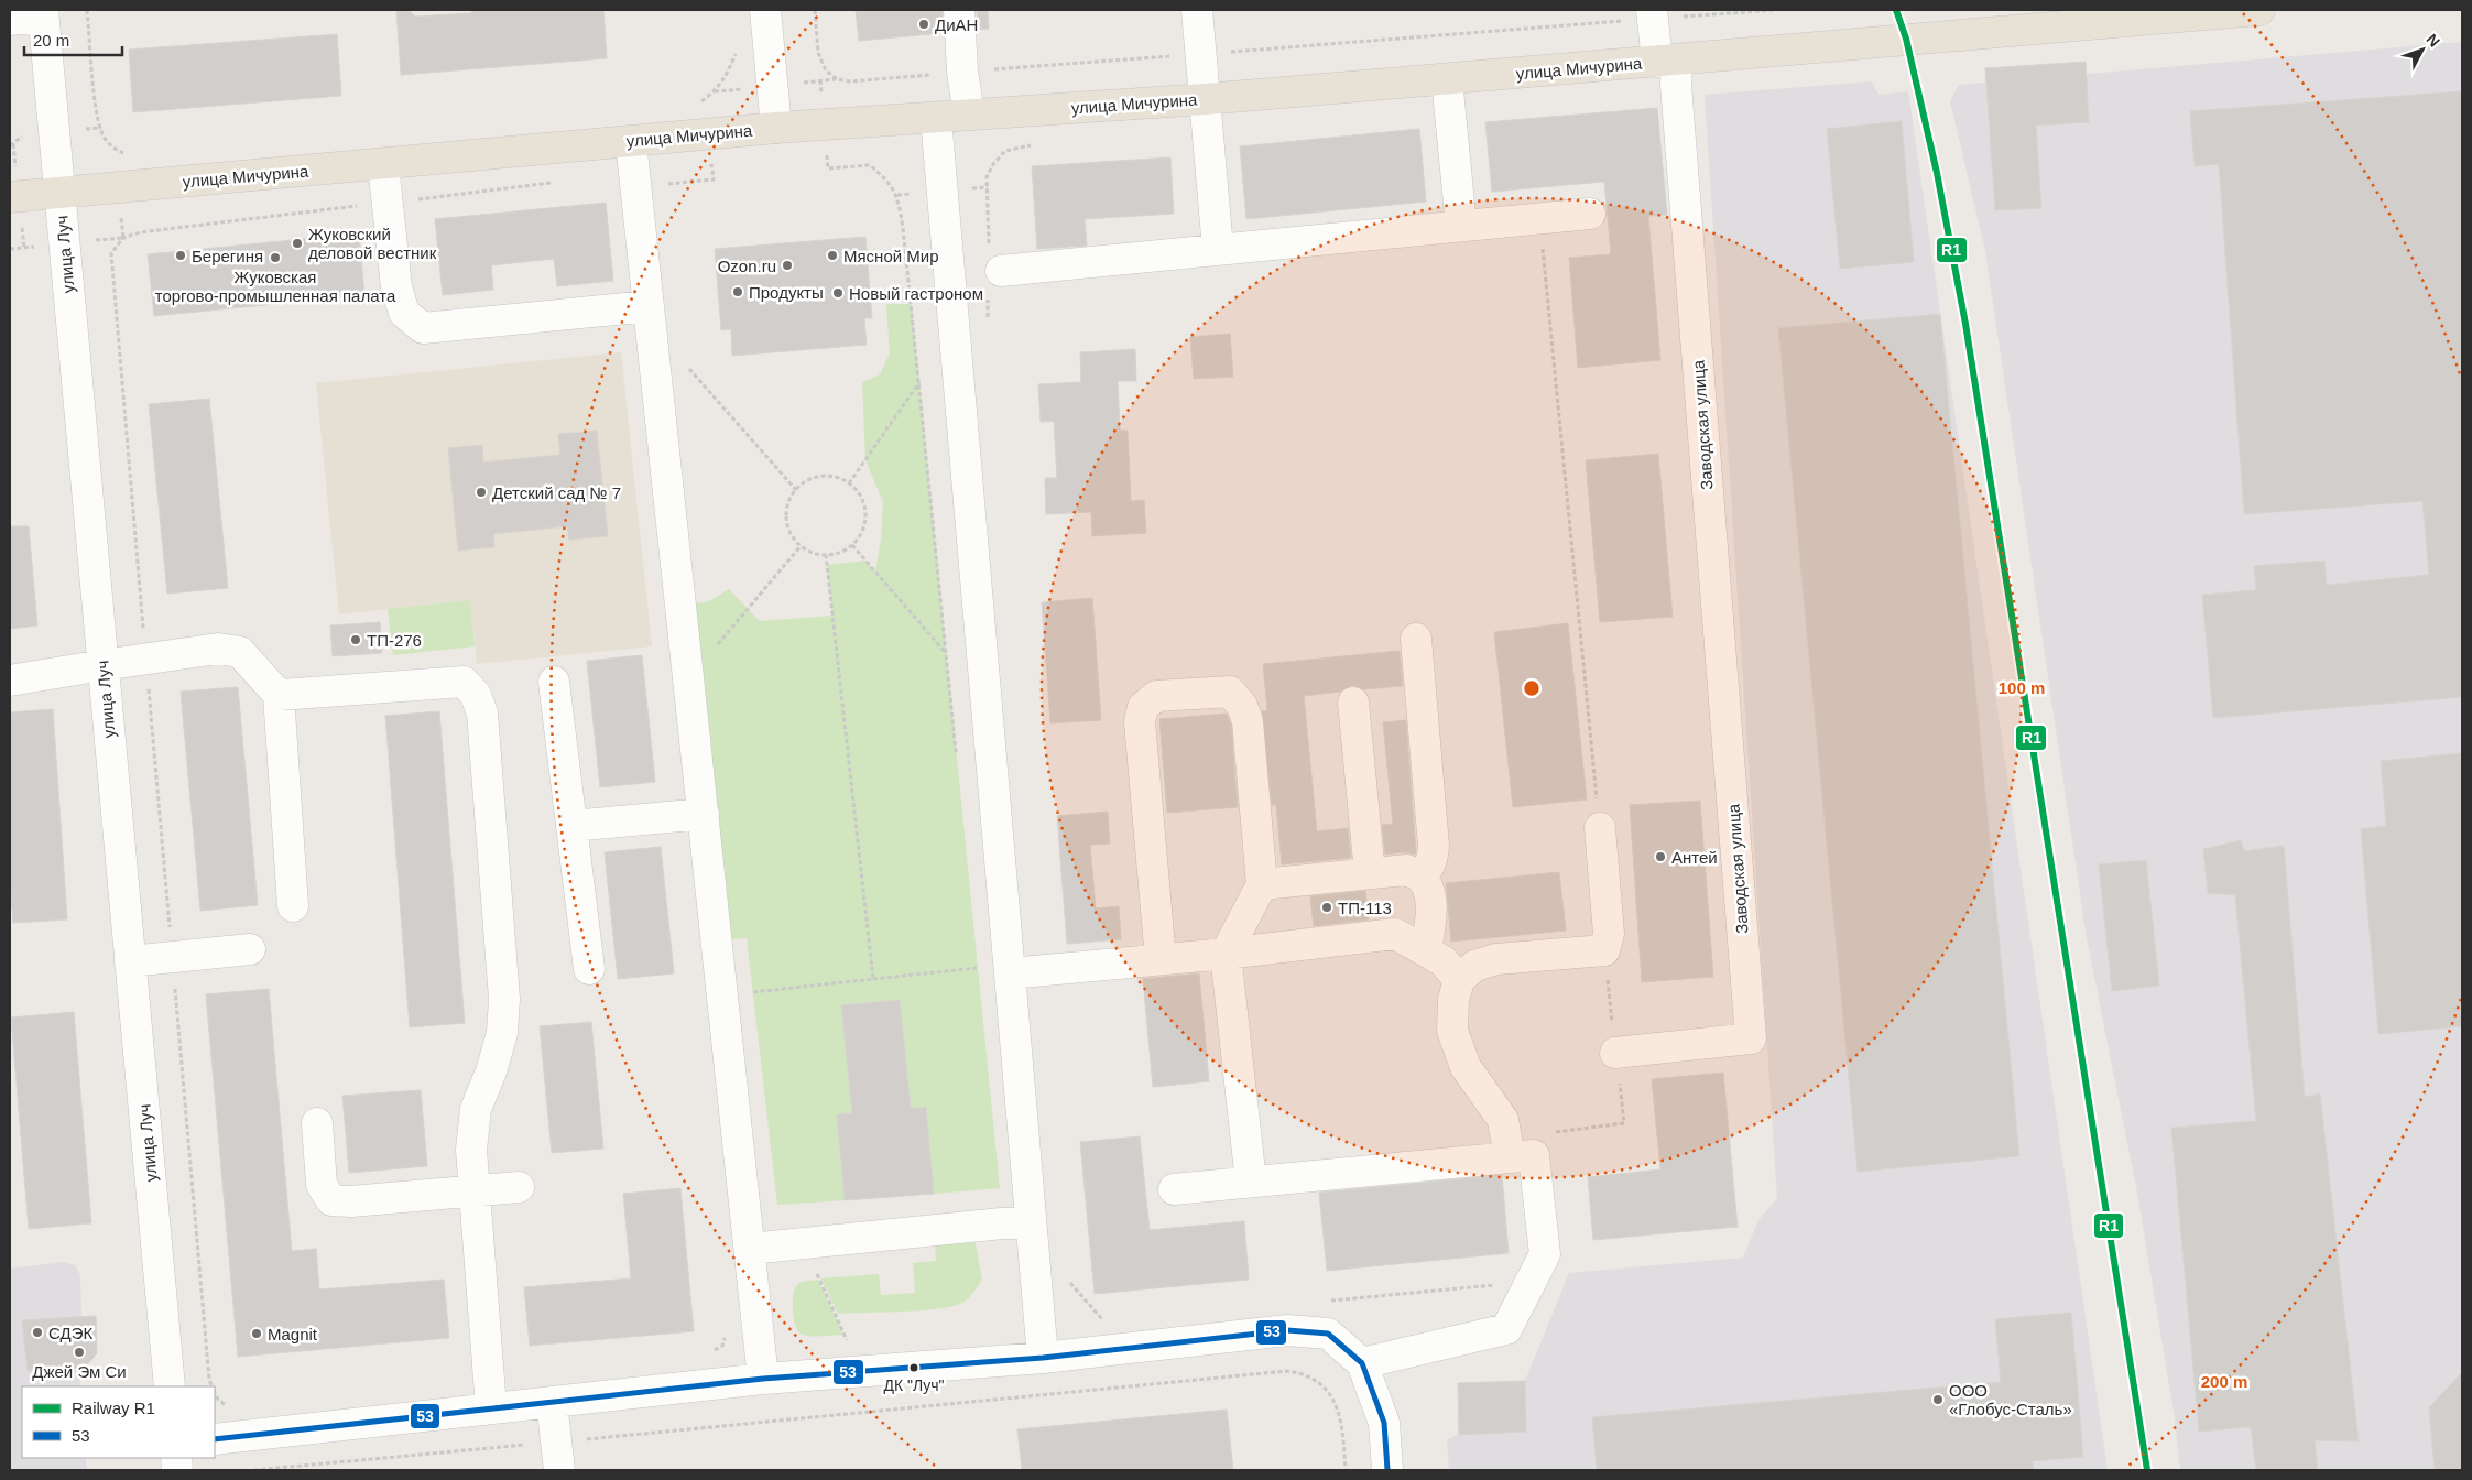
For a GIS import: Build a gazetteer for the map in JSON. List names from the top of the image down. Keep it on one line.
{"streets":{"main road":["улица Мичурина"],"street":["улица Луч","Заводская улица"]},"crossings":[["улица Мичурина","улица Луч"],["улица Мичурина","Заводская улица"]],"places":["ДиАН","Жуковский деловой вестник","Берегиня","Мясной Мир","Жуковская торгово-промышленная палата","Ozon.ru","Продукты","Новый гастроном","Детский сад № 7","ТП-276","Антей","ТП-113","СДЭК","Magnit","Джей Эм Си","ДК \"Луч\"","ООО «Глобус-Сталь»"],"lines":["rail line R1","transit line 53"],"legend":["Railway R1","53"],"scale_bar":"20 m","north":"top right","rings":["100 m","200 m"]}
